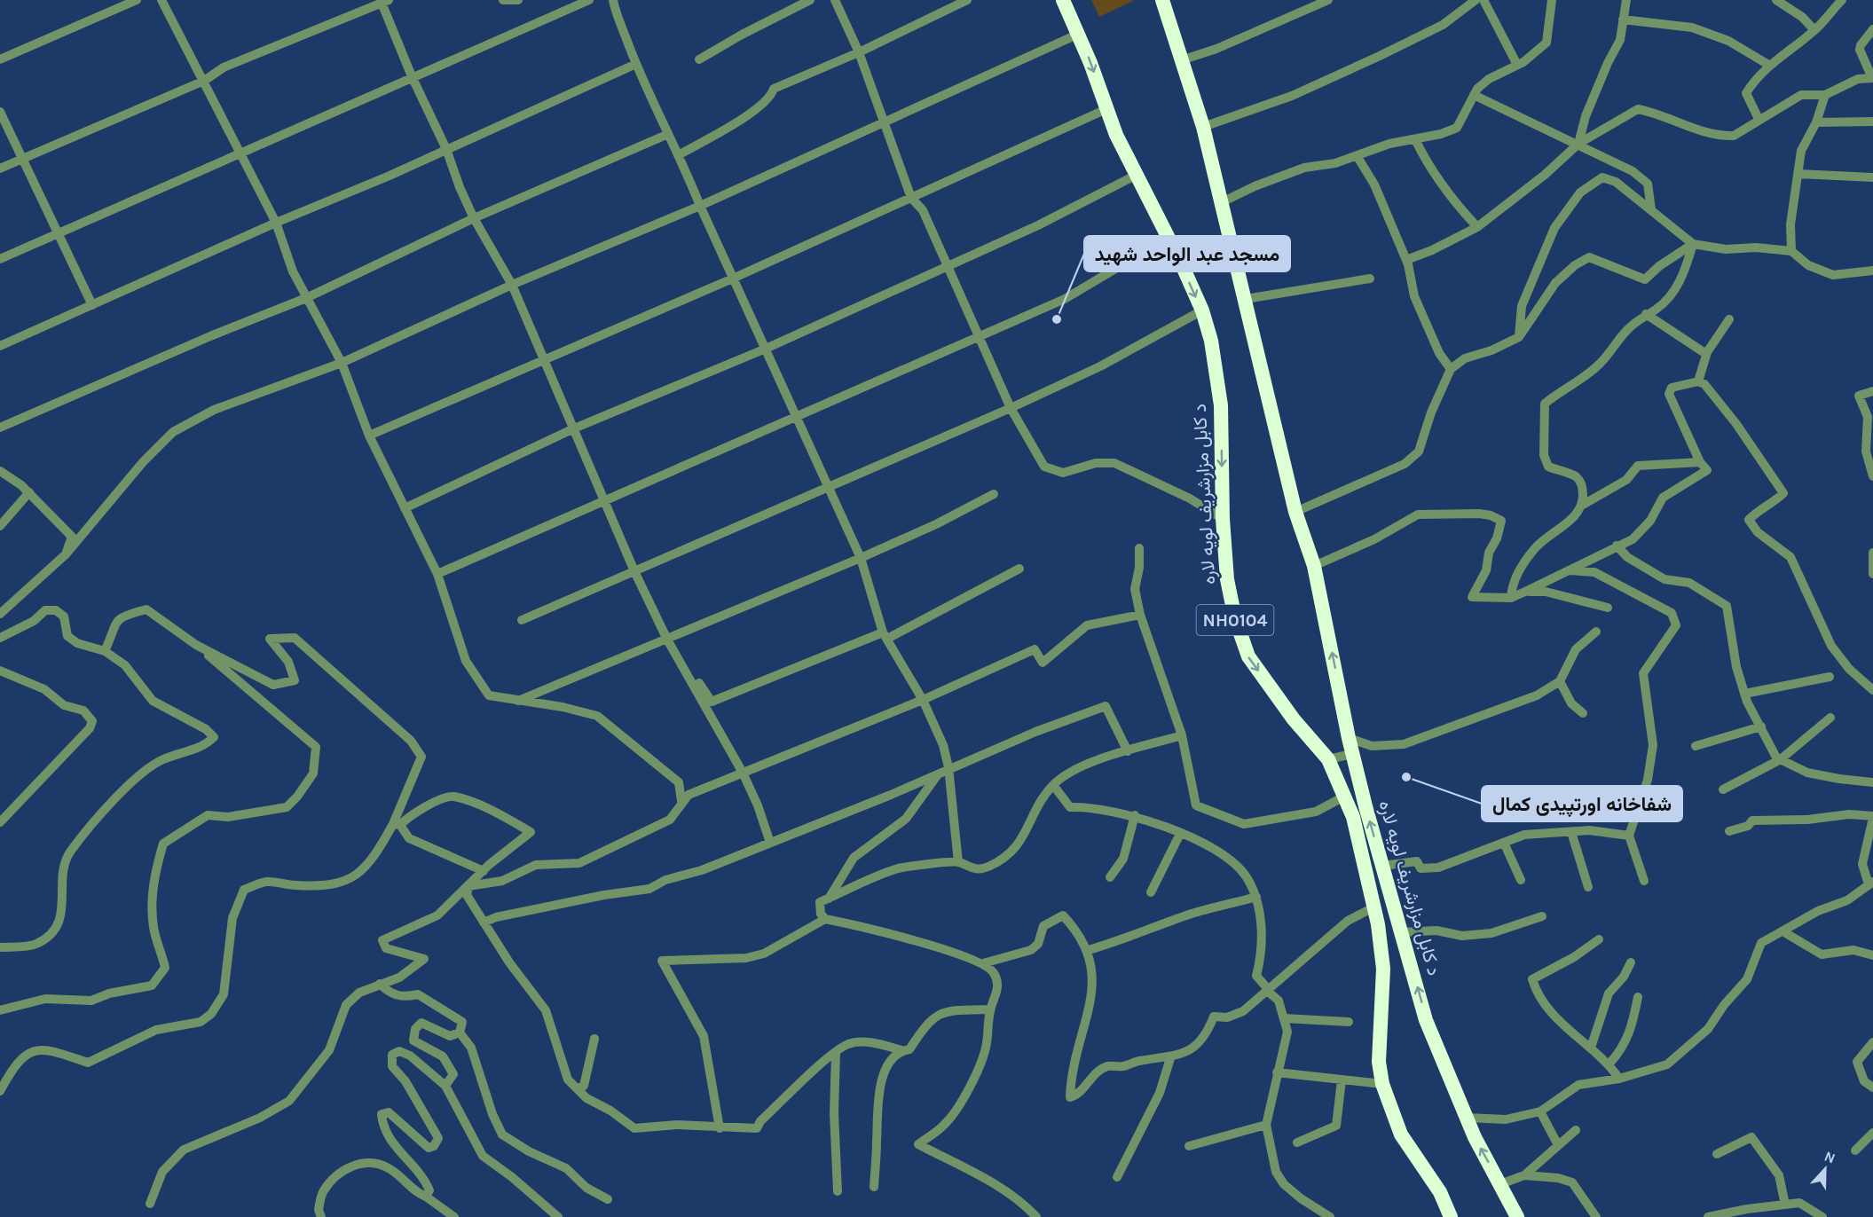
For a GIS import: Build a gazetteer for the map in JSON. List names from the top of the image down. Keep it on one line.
{"streets":{"highway":["د کابل مزارشریف لویه لاره","NH0104"]},"places":["مسجد عبد الواحد شهید","شفاخانه اورتپیدی کمال"],"north":"top"}
